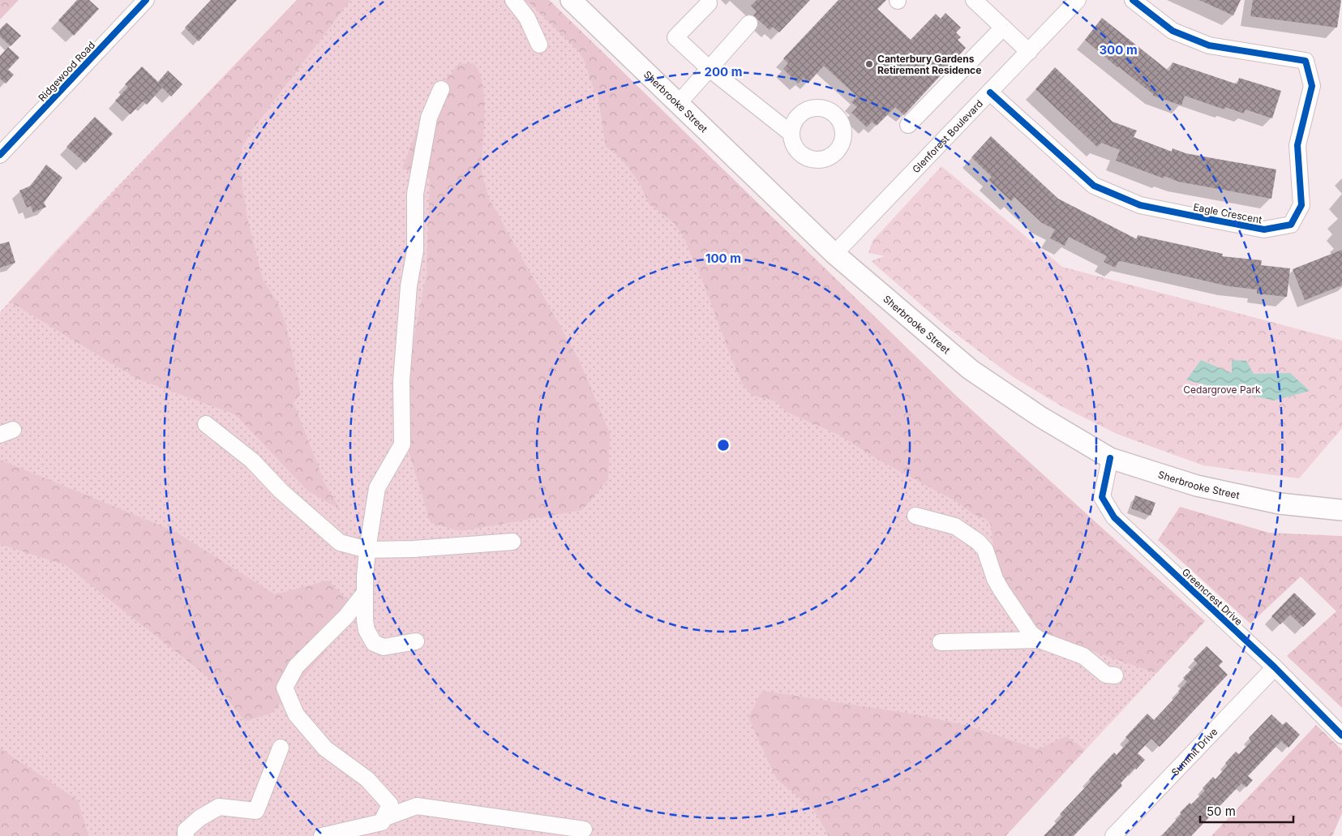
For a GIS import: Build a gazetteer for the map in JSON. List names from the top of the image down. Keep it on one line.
{"streets":{"main road":["Sherbrooke Street"],"street":["Ridgewood Road","Glenforest Boulevard","Eagle Crescent","Greencrest Drive","Summit Drive"]},"crossings":[["Sherbrooke Street","Glenforest Boulevard"],["Sherbrooke Street","Greencrest Drive"],["Glenforest Boulevard","Eagle Crescent"],["Greencrest Drive","Summit Drive"]],"parks":["Cedargrove Park"],"places":["Canterbury Gardens Retirement Residence"],"scale_bar":"50 m","rings":["300 m","200 m","100 m"]}
